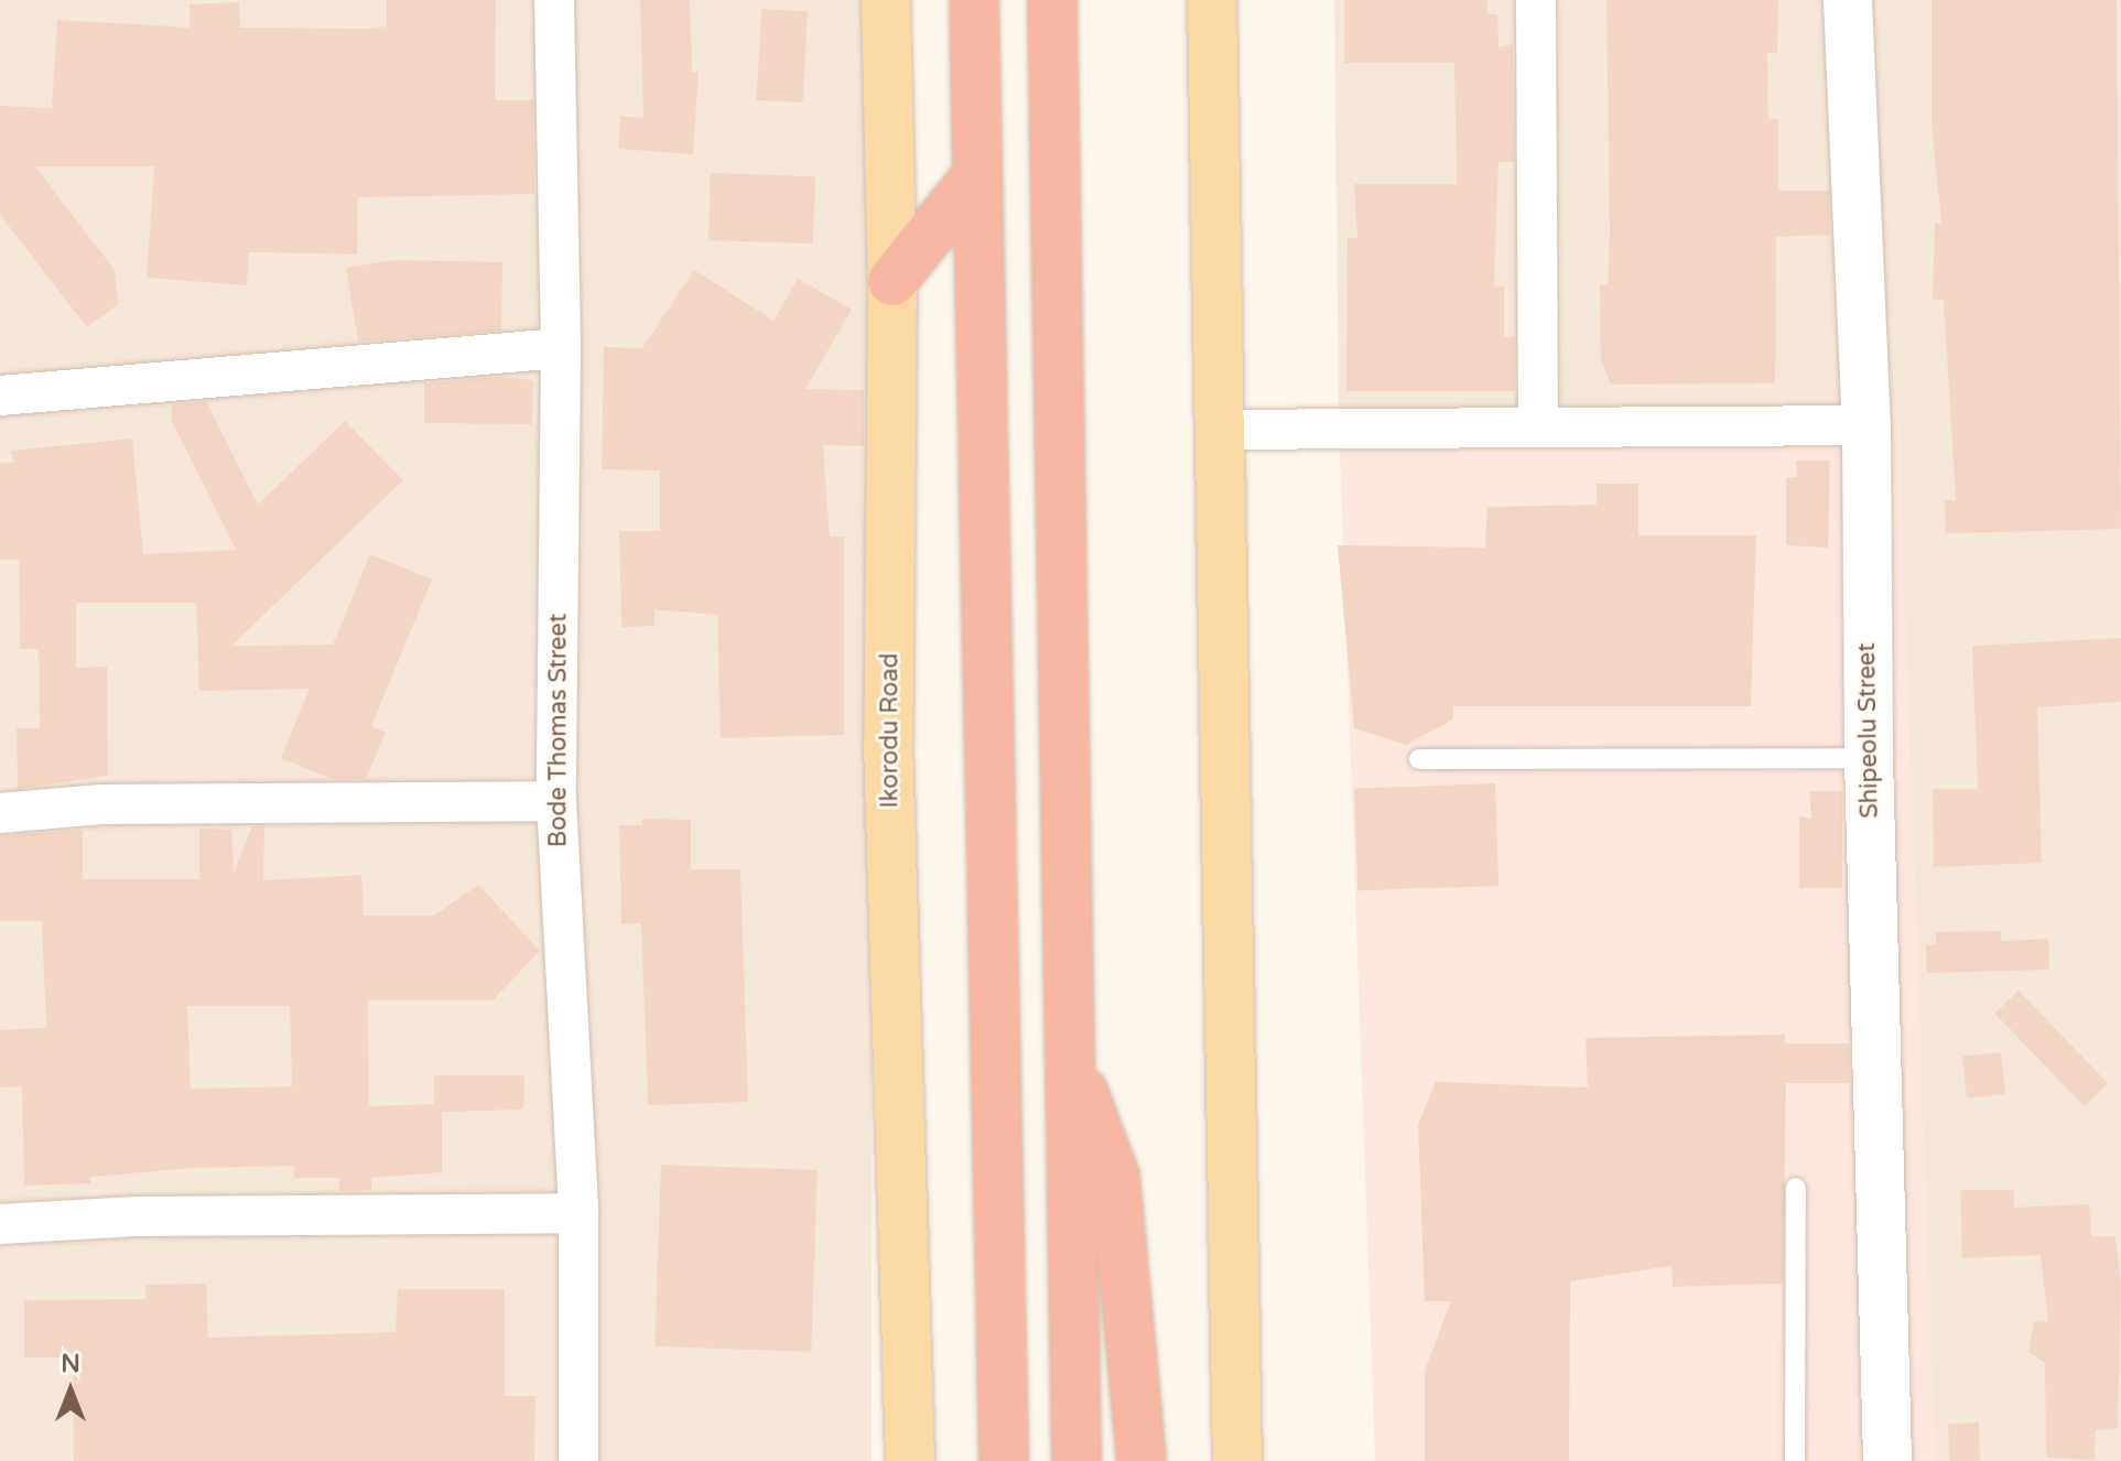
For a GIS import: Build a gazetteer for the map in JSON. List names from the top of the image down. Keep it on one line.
{"streets":{"main road":["Ikorodu Road"],"street":["Bode Thomas Street","Shipeolu Street"]},"north":"top"}
